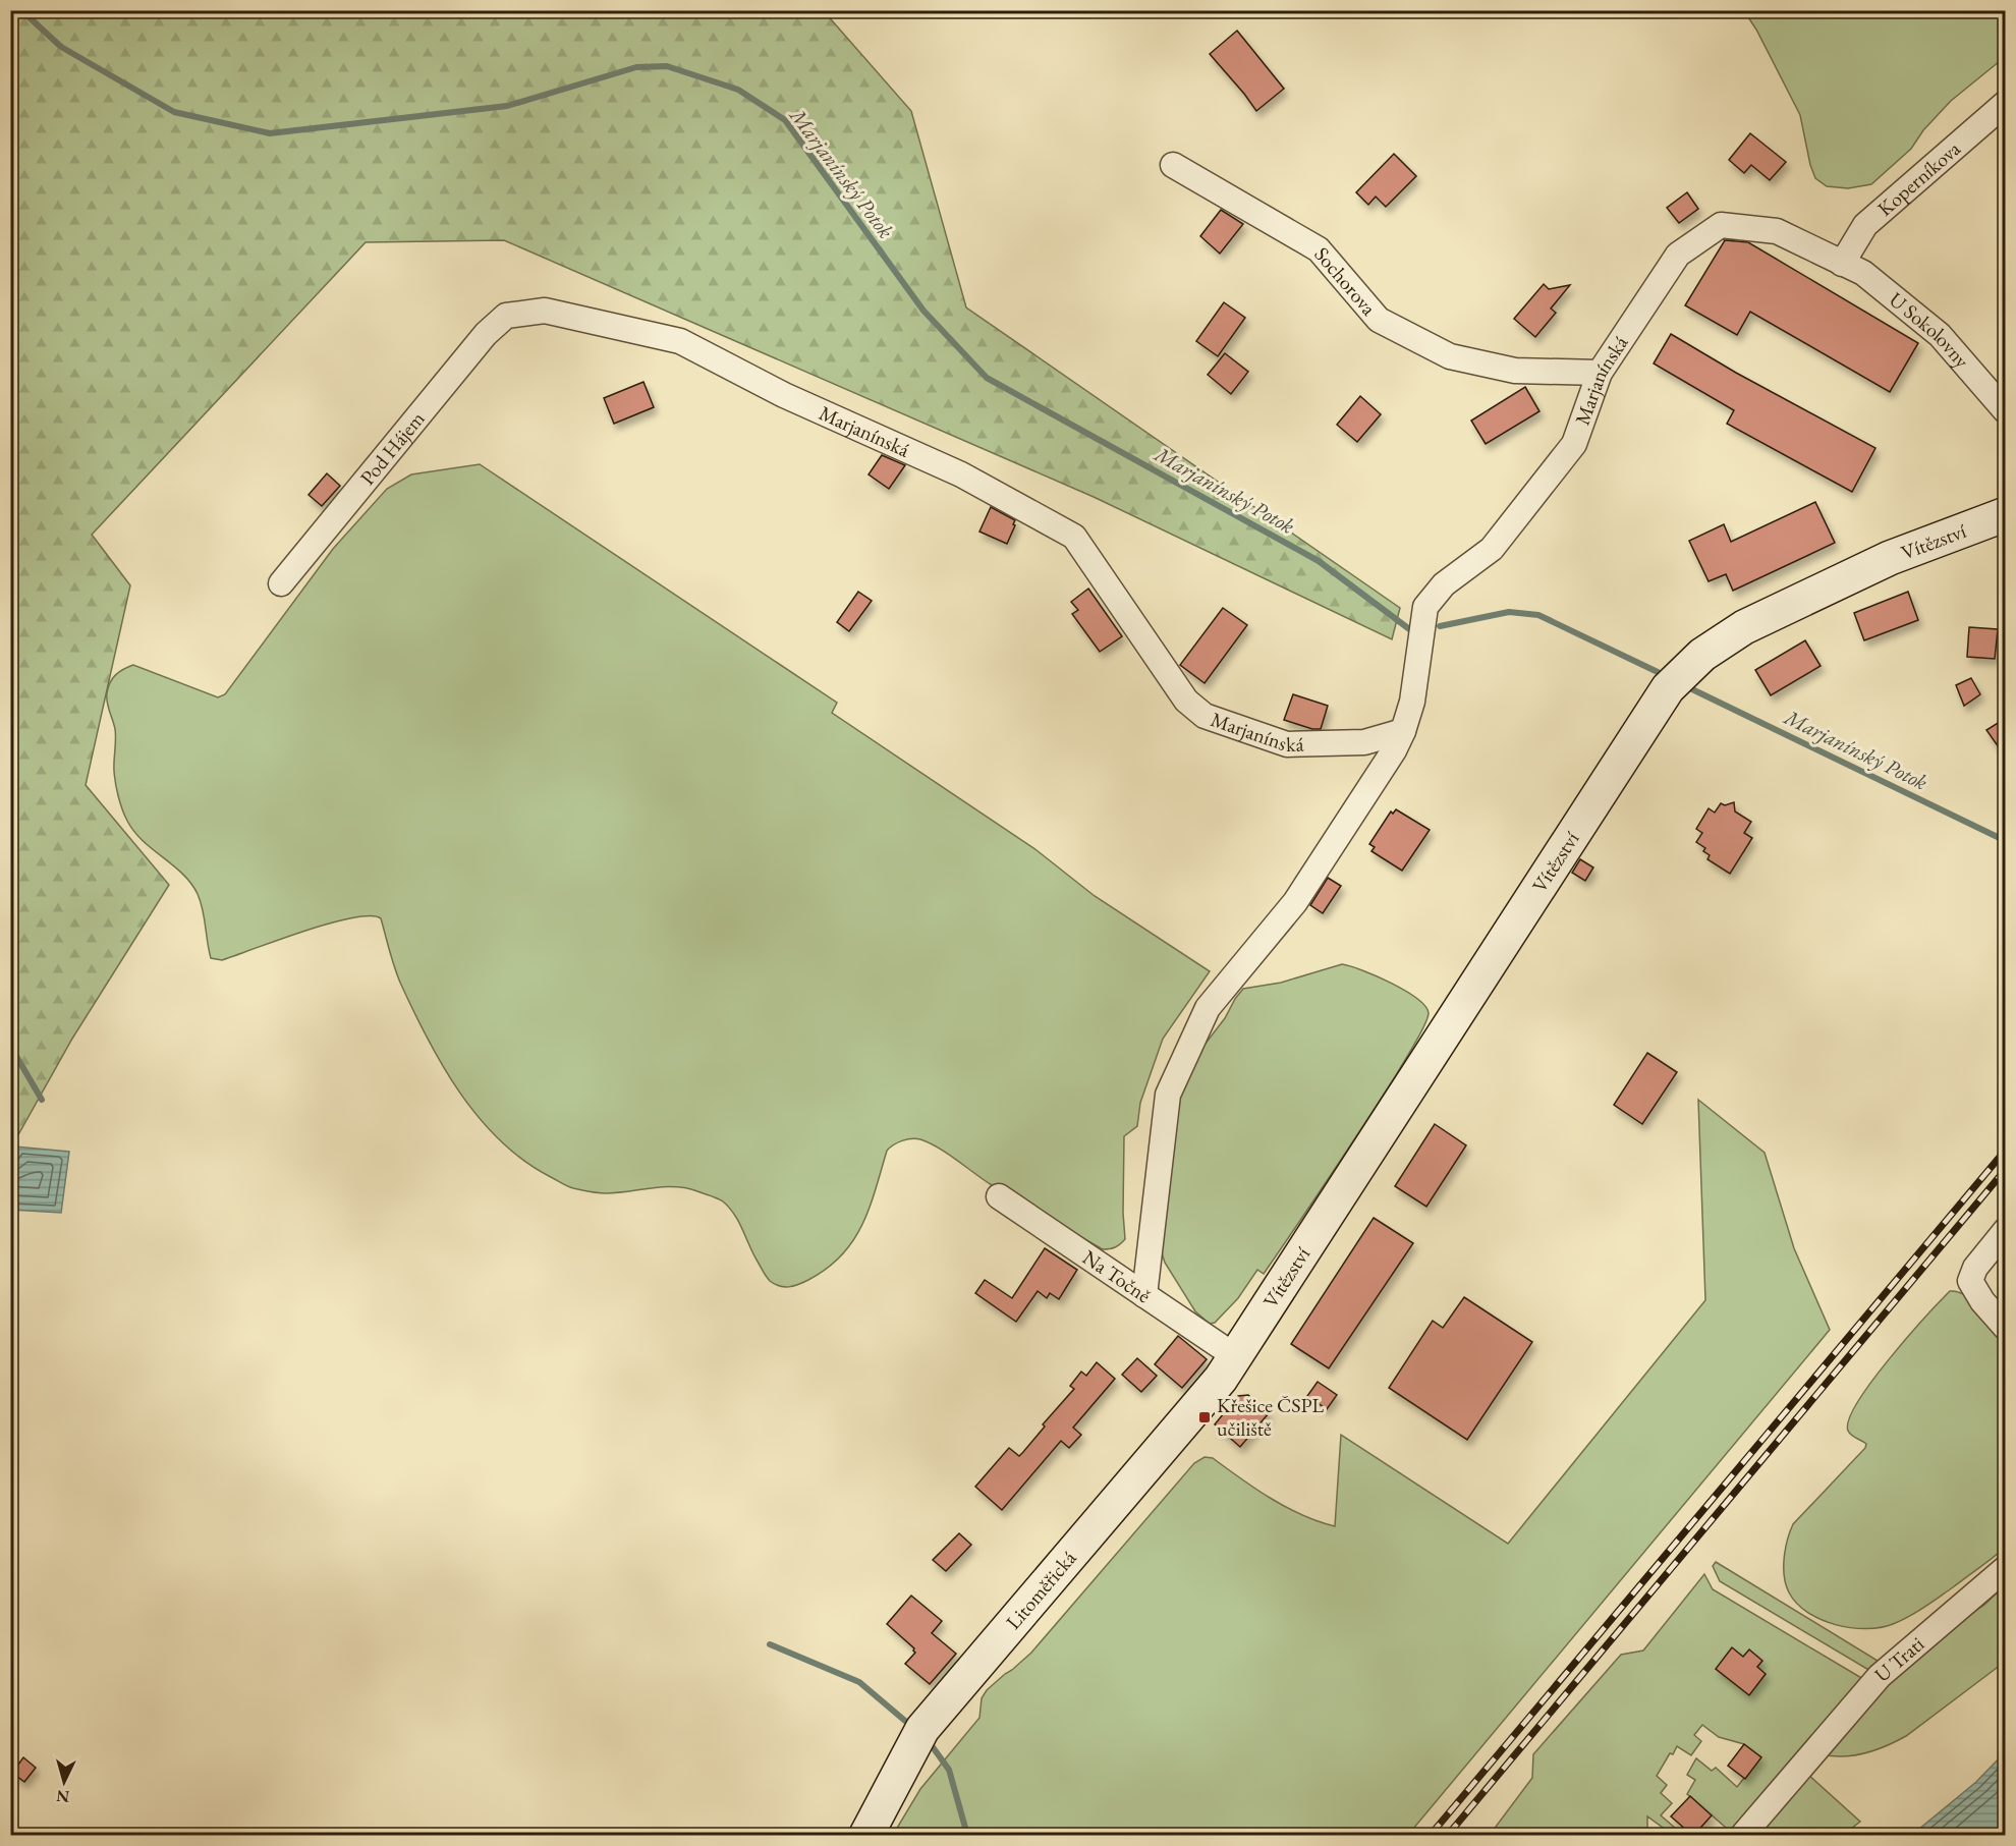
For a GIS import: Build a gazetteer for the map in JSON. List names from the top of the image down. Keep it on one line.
{"streets":{"main road":["Vítězství","Litoměřická"],"street":["Koperníkova","Sochorova","U Sokolovny","Marjanínská","Pod Hájem","Na Točně","U Trati"]},"crossings":[["Koperníkova","U Sokolovny"],["Koperníkova","Marjanínská"],["Sochorova","Marjanínská"],["U Sokolovny","Marjanínská"],["Marjanínská","Pod Hájem"],["Vítězství","Na Točně"],["Vítězství","Litoměřická"],["Na Točně","Litoměřická"]],"water":["Marjanínský Potok"],"places":{"transit":["Křešice ČSPL učiliště"]},"north":"bottom"}
